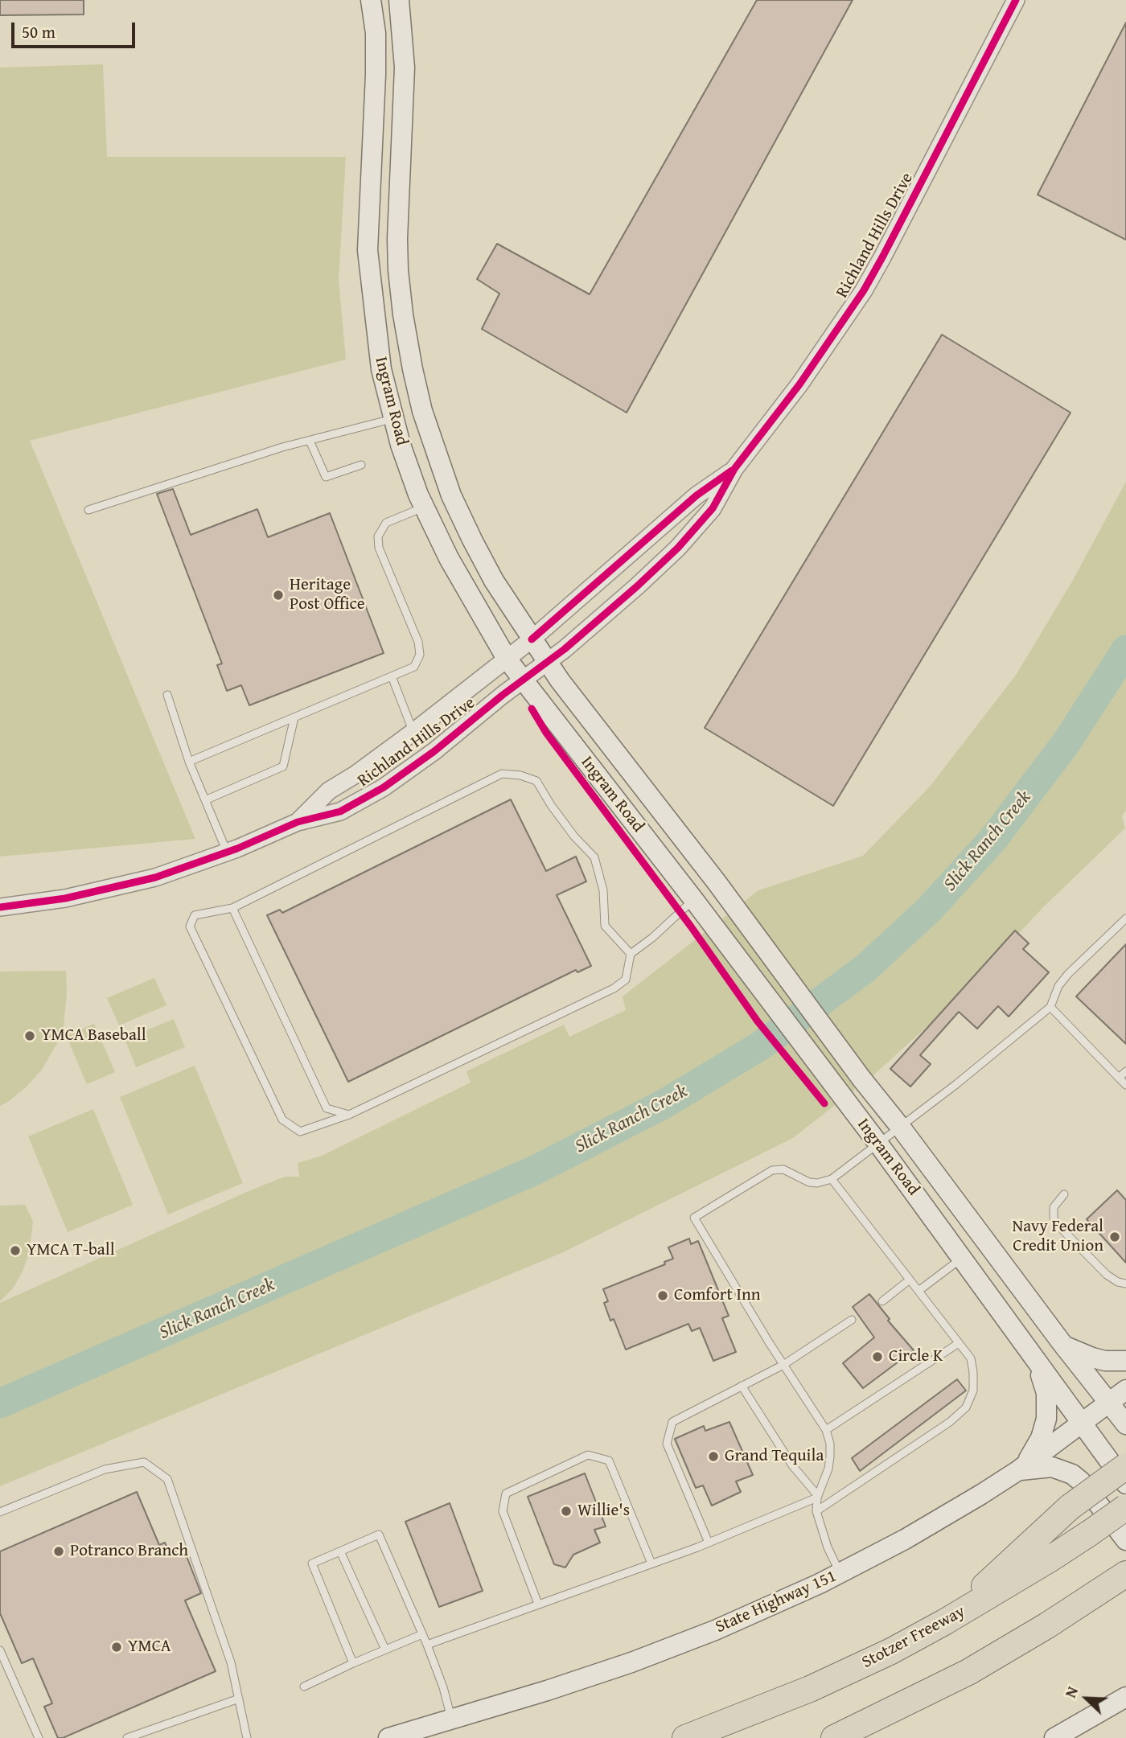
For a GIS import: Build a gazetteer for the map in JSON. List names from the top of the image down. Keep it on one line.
{"streets":{"highway":["Stotzer Freeway"],"main road":["Ingram Road","State Highway 151"],"street":["Richland Hills Drive"]},"crossings":[["Richland Hills Drive","Ingram Road"],["Ingram Road","State Highway 151"]],"water":["Slick Ranch Creek"],"places":["Heritage Post Office","YMCA Baseball","Navy Federal Credit Union","YMCA T-ball","Comfort Inn","Circle K","Grand Tequila","Willie's","Potranco Branch","YMCA"],"scale_bar":"50 m","north":"top left"}
